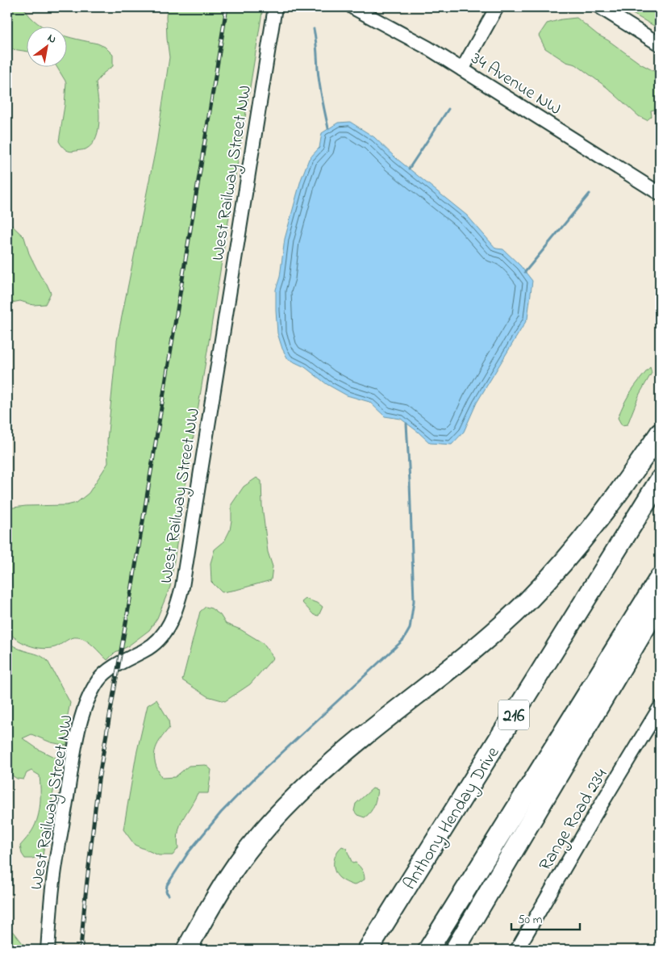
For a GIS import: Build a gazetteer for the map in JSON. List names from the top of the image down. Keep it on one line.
{"streets":{"highway":["216","Anthony Henday Drive"],"street":["34 Avenue NW","West Railway Street NW","Range Road 234"]},"scale_bar":"50 m","north":"top right"}
